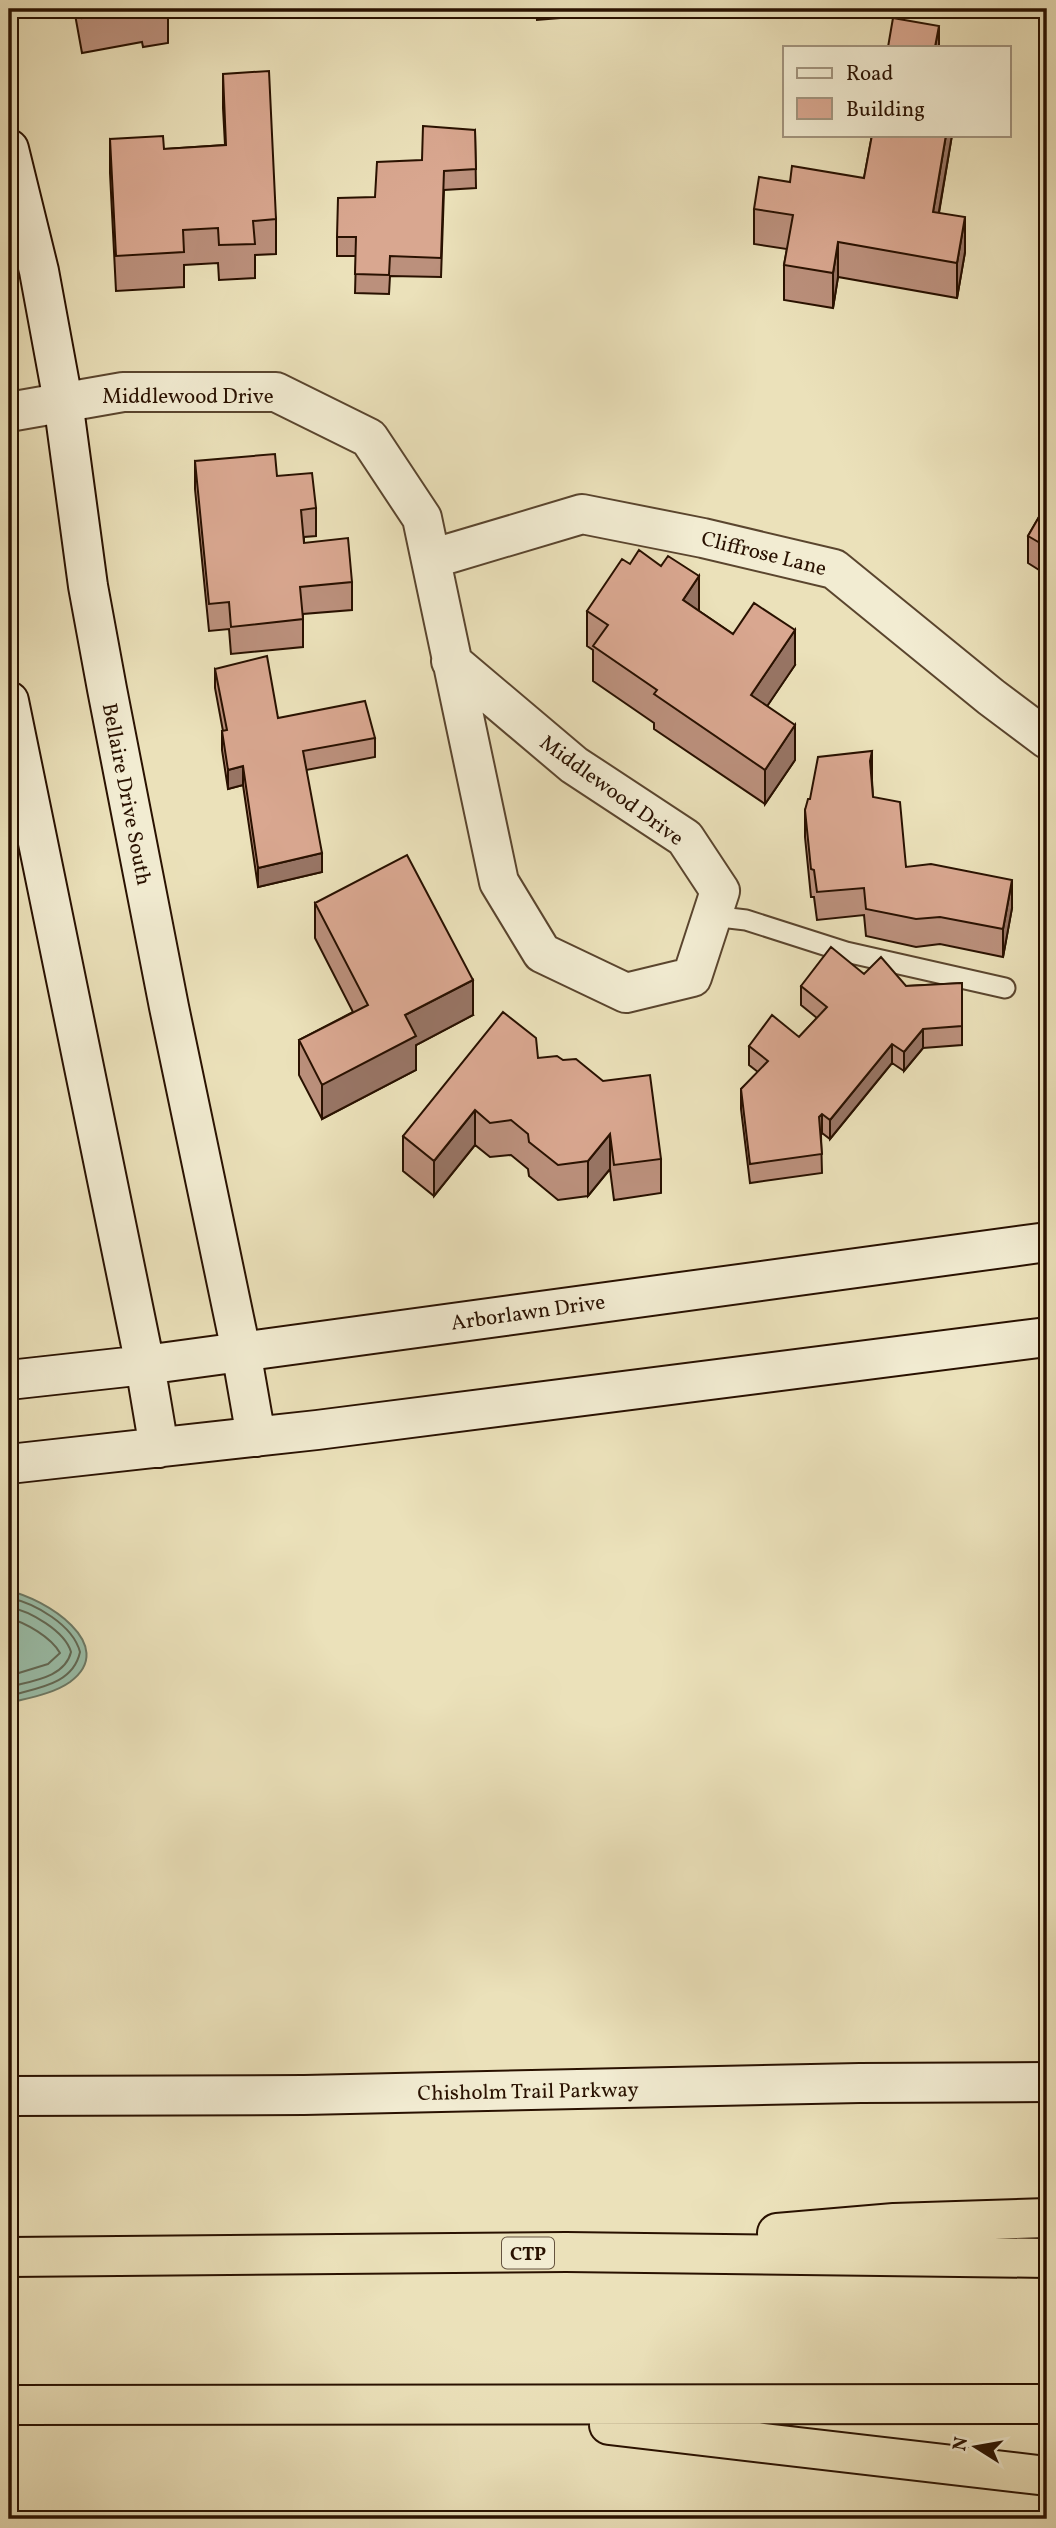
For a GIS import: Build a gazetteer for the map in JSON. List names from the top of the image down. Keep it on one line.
{"streets":{"highway":["CTP"],"main road":["Middlewood Drive","Cliffrose Lane","Bellaire Drive South","Arborlawn Drive","Chisholm Trail Parkway"]},"crossings":[["Middlewood Drive","Cliffrose Lane"],["Middlewood Drive","Bellaire Drive South"],["Bellaire Drive South","Arborlawn Drive"]],"legend":["Road","Building"],"north":"left"}
